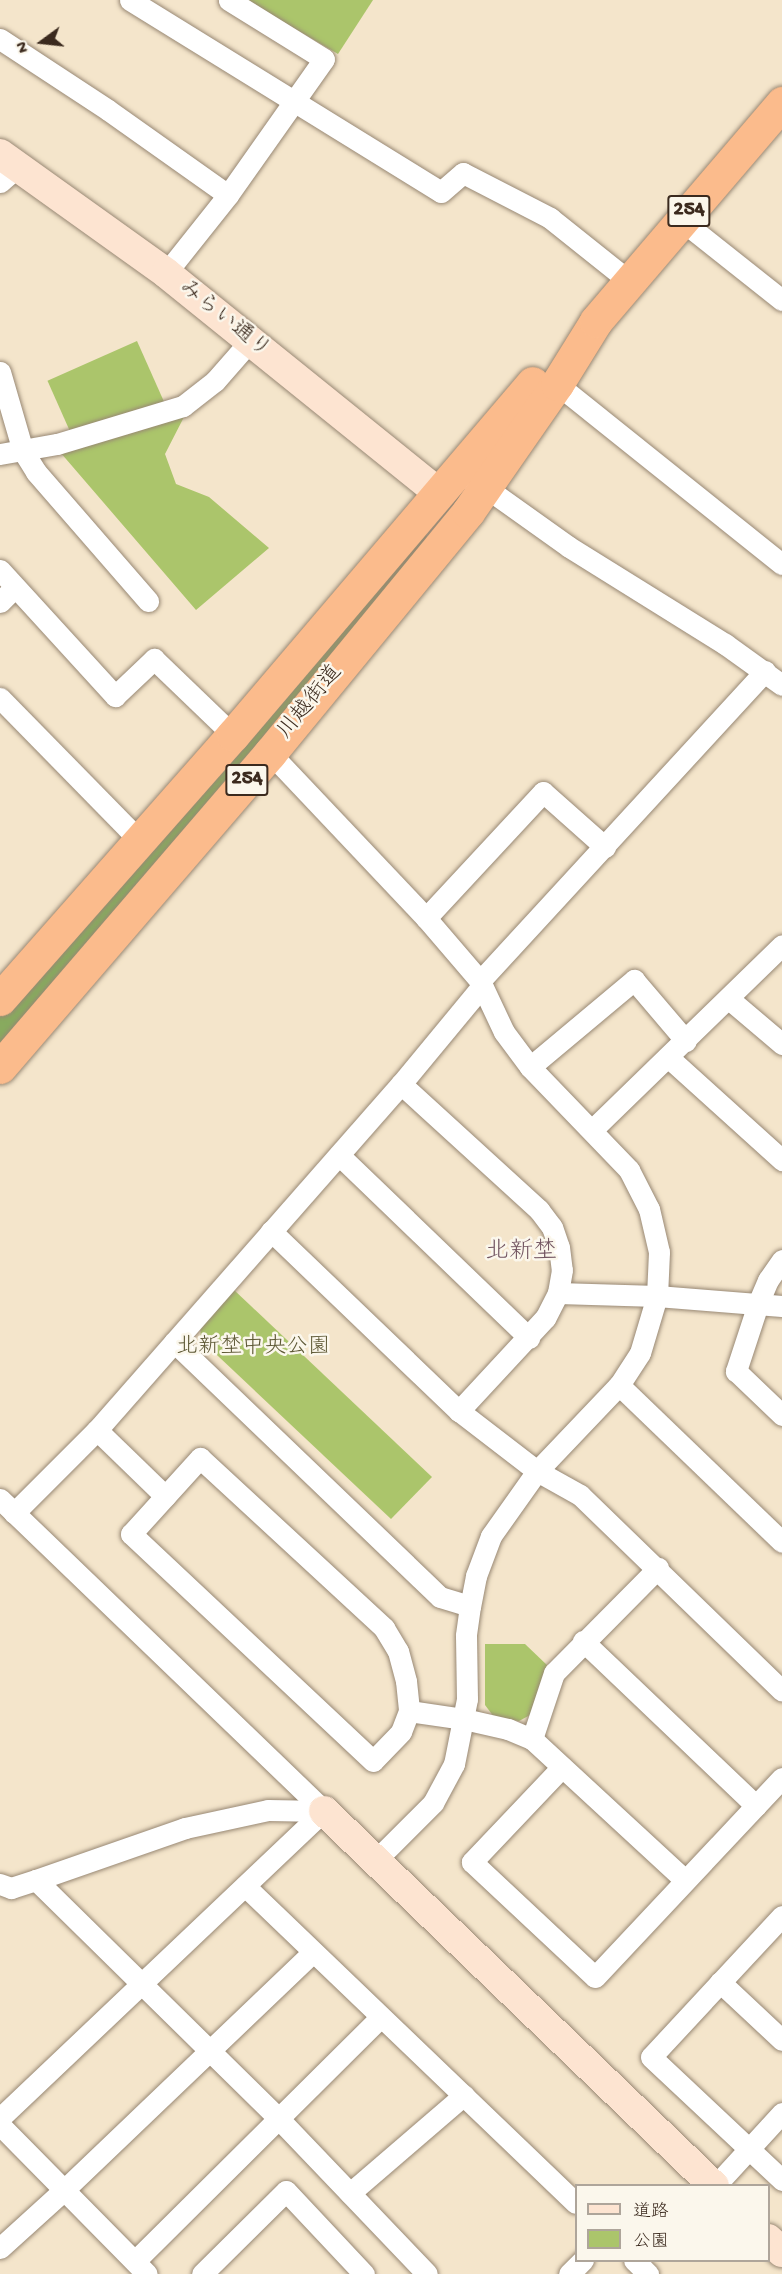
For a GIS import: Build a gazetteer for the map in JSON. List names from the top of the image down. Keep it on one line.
{"streets":{"highway":["254","川越街道"],"street":["みらい通り"]},"crossings":[["みらい通り","川越街道"]],"districts":["北新埜"],"parks":["北新埜中央公園"],"legend":["道路","公園"],"north":"left"}
